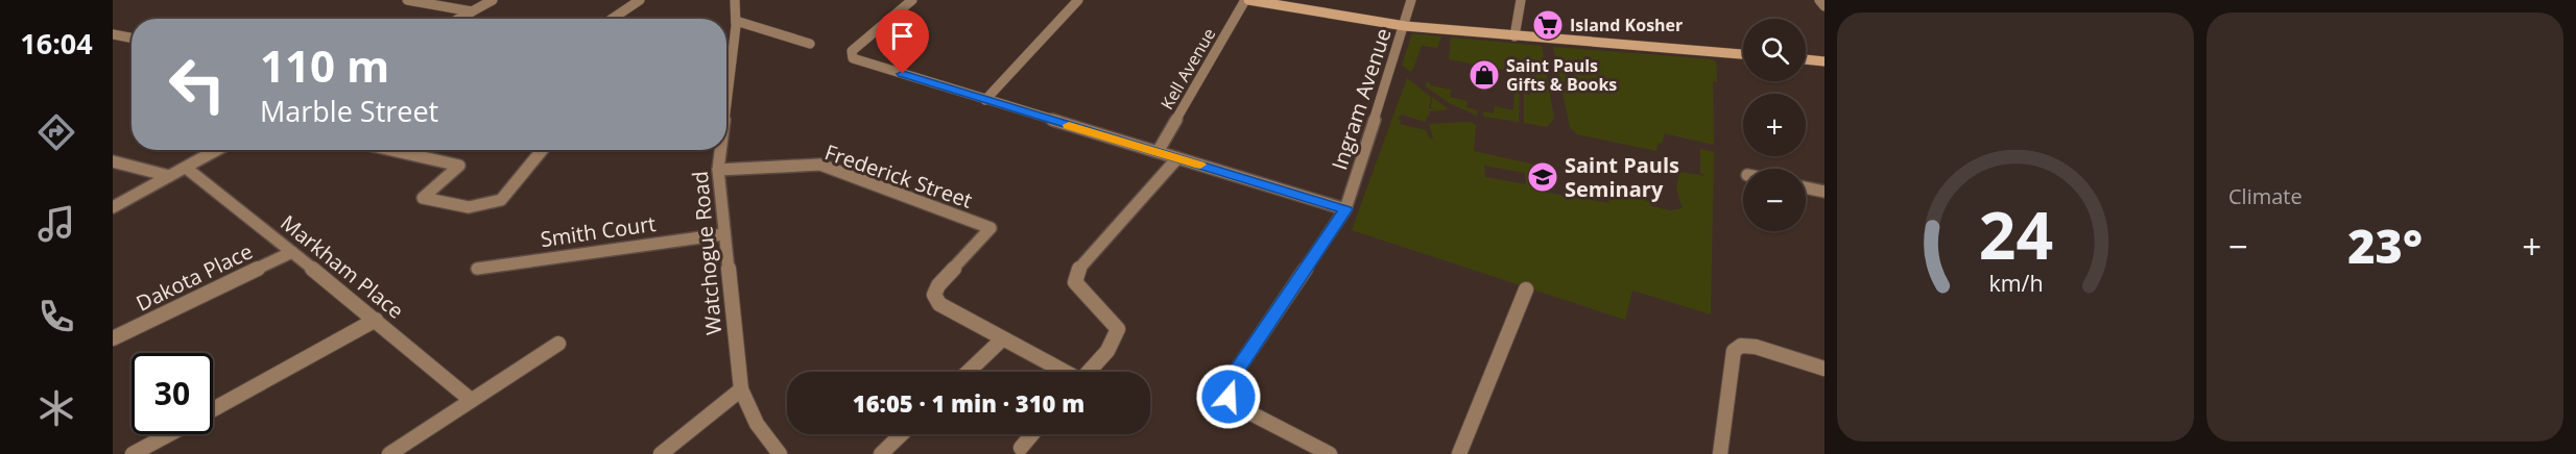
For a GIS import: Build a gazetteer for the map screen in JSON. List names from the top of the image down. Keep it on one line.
{"streets":{"street":["Kell Avenue","Ingram Avenue","Frederick Street","Smith Court","Watchogue Road","Markham Place","Dakota Place"]},"crossings":[["Frederick Street","Watchogue Road"],["Smith Court","Watchogue Road"],["Markham Place","Dakota Place"]],"places":{"supermarket":["Island Kosher"],"shop":["Saint Pauls Gifts & Books"],"school or university":["Saint Pauls Seminary"]},"page":{"tabs":"16:04","tile":"Climate","map_buttons":["+","−"],"turn":["110 m","Marble Street"],"heat":["−","23°","+"],"limit":"30","trip":"16:05 · 1 min · 310 m","gauge":["24","km/h"]}}
